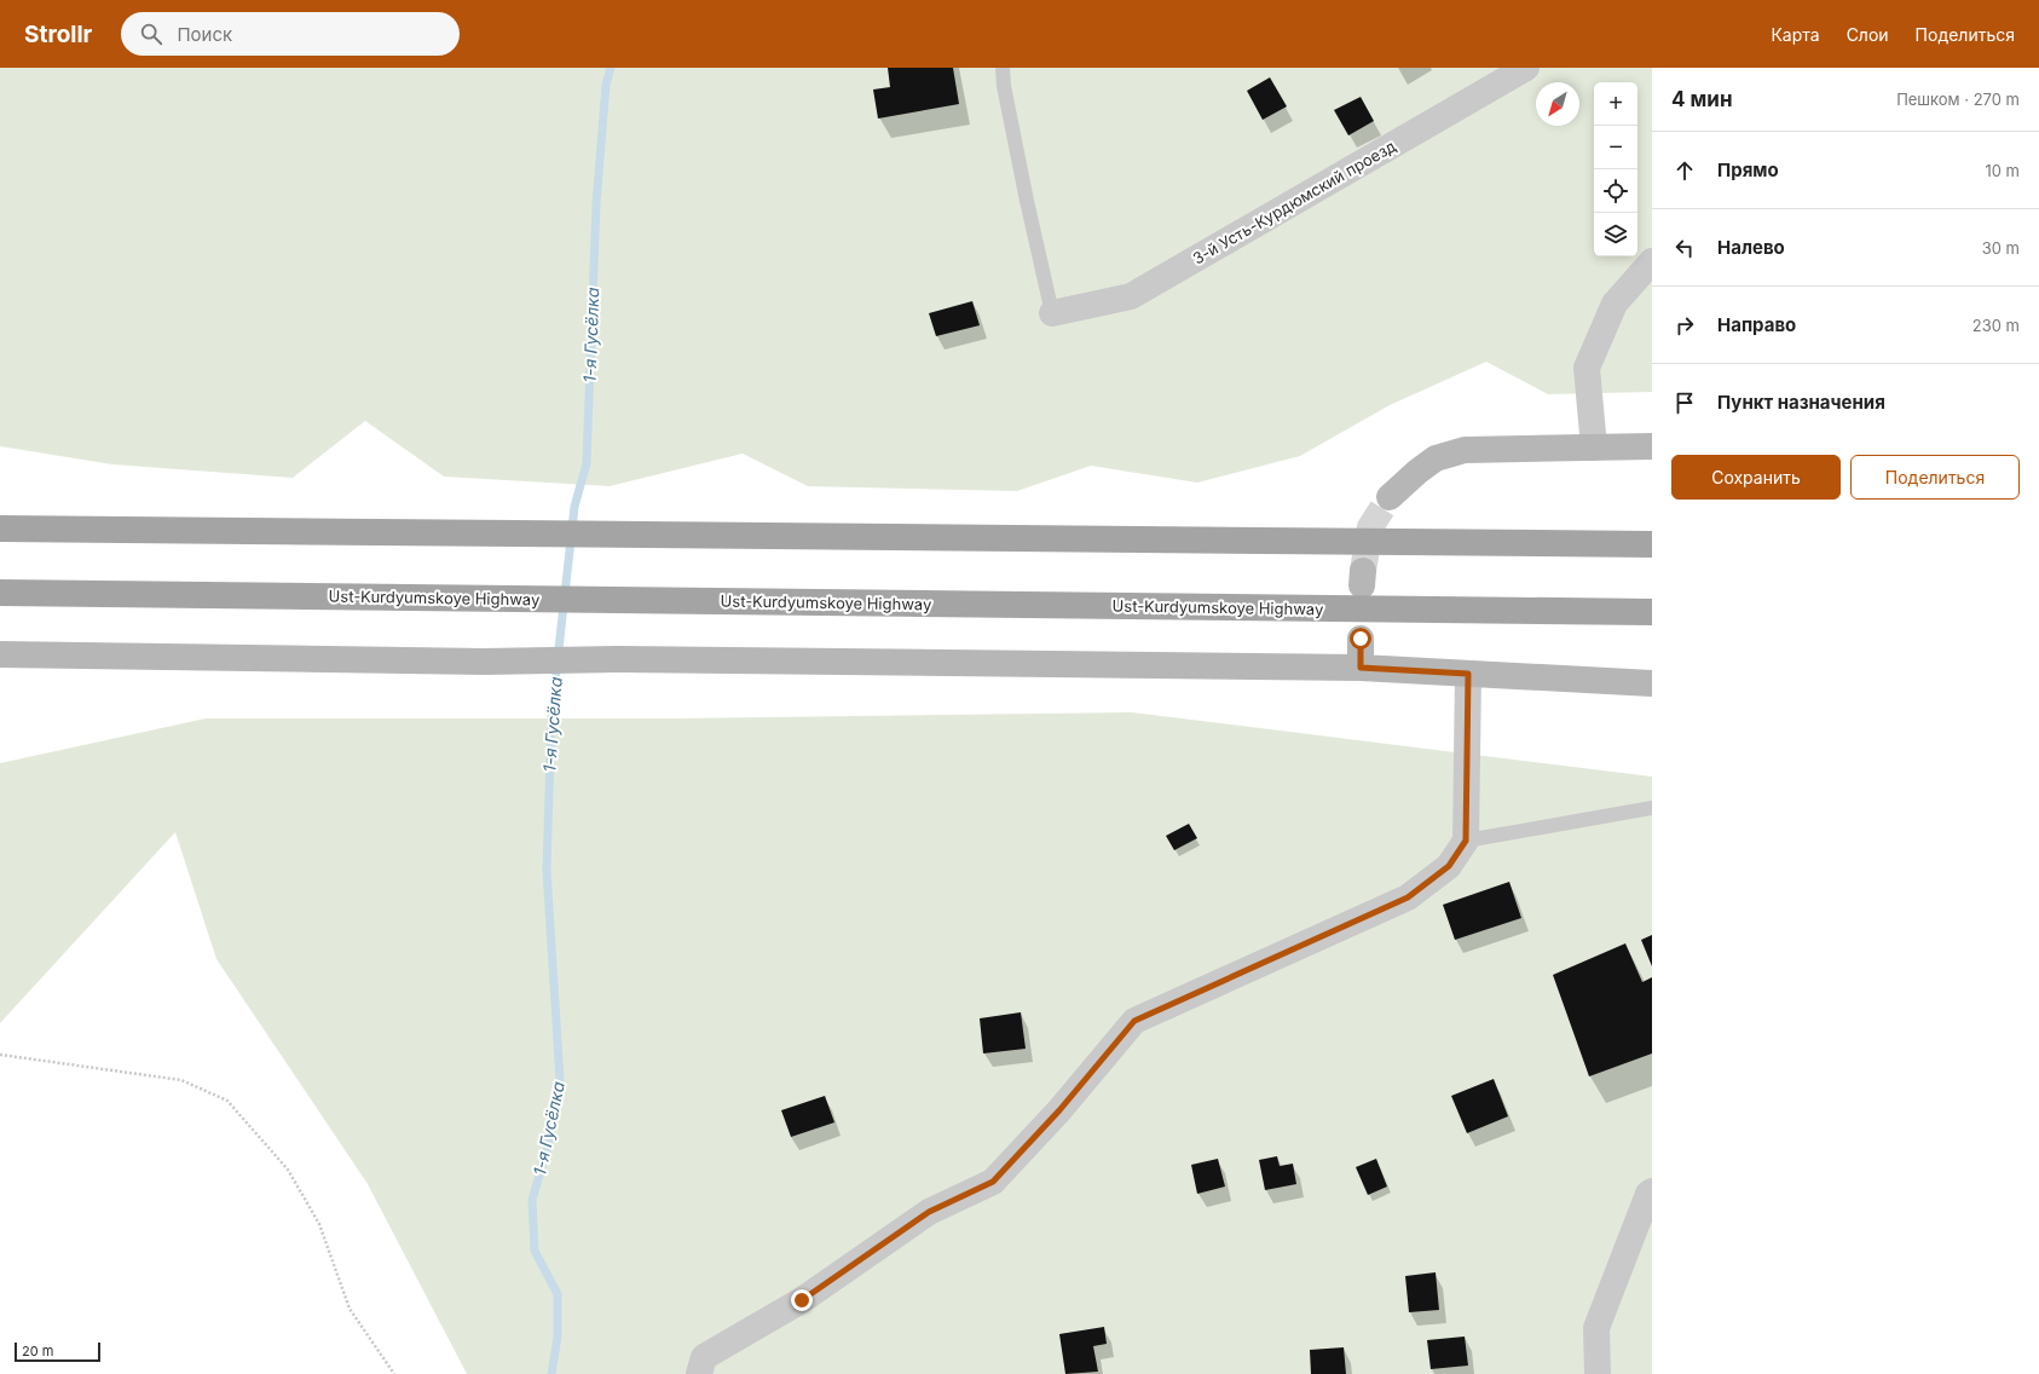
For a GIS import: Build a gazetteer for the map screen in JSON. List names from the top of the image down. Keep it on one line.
{"streets":{"main road":["Ust-Kurdyumskoye Highway"],"street":["3-й Усть-Курдюмский проезд"]},"water":["1-я Гусёлка"],"scale_bar":"20 m","north":"bottom left","page":{"header":"Strollr","search":"Поиск","nav":["Карта","Слои","Поделиться"],"heading":["4 мин","Пешком · 270 m"],"map_buttons":["+","−"],"list":[["Прямо","10 m"],["Налево","30 m"],["Направо","230 m"],"Пункт назначения"],"buttons":["Сохранить","Поделиться"],"scale":"20 m"}}
